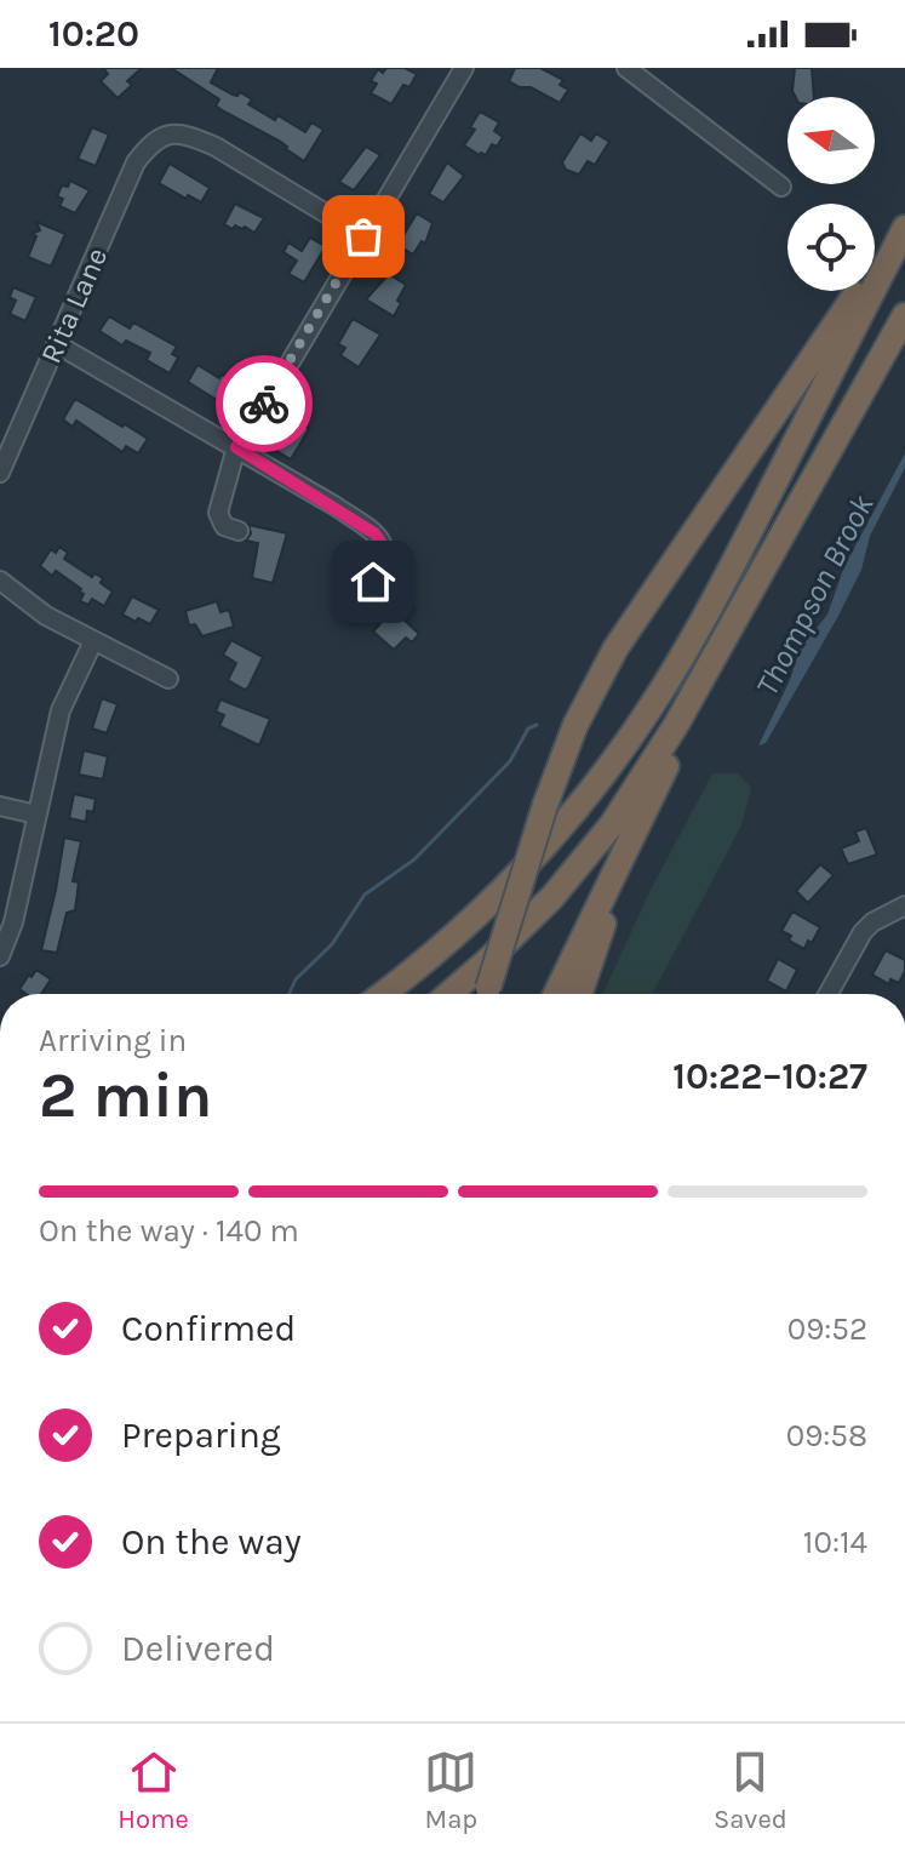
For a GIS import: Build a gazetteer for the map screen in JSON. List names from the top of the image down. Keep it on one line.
{"streets":{"street":["Rita Lane"]},"water":["Thompson Brook"],"north":"left","page":{"status":"10:20","heading":["2 min","Arriving in","10:22–10:27"],"bar":"On the way · 140 m","list":[["Confirmed","09:52"],["Preparing","09:58"],["On the way","10:14"],"Delivered"],"tabs":["Home","Map","Saved"]}}
